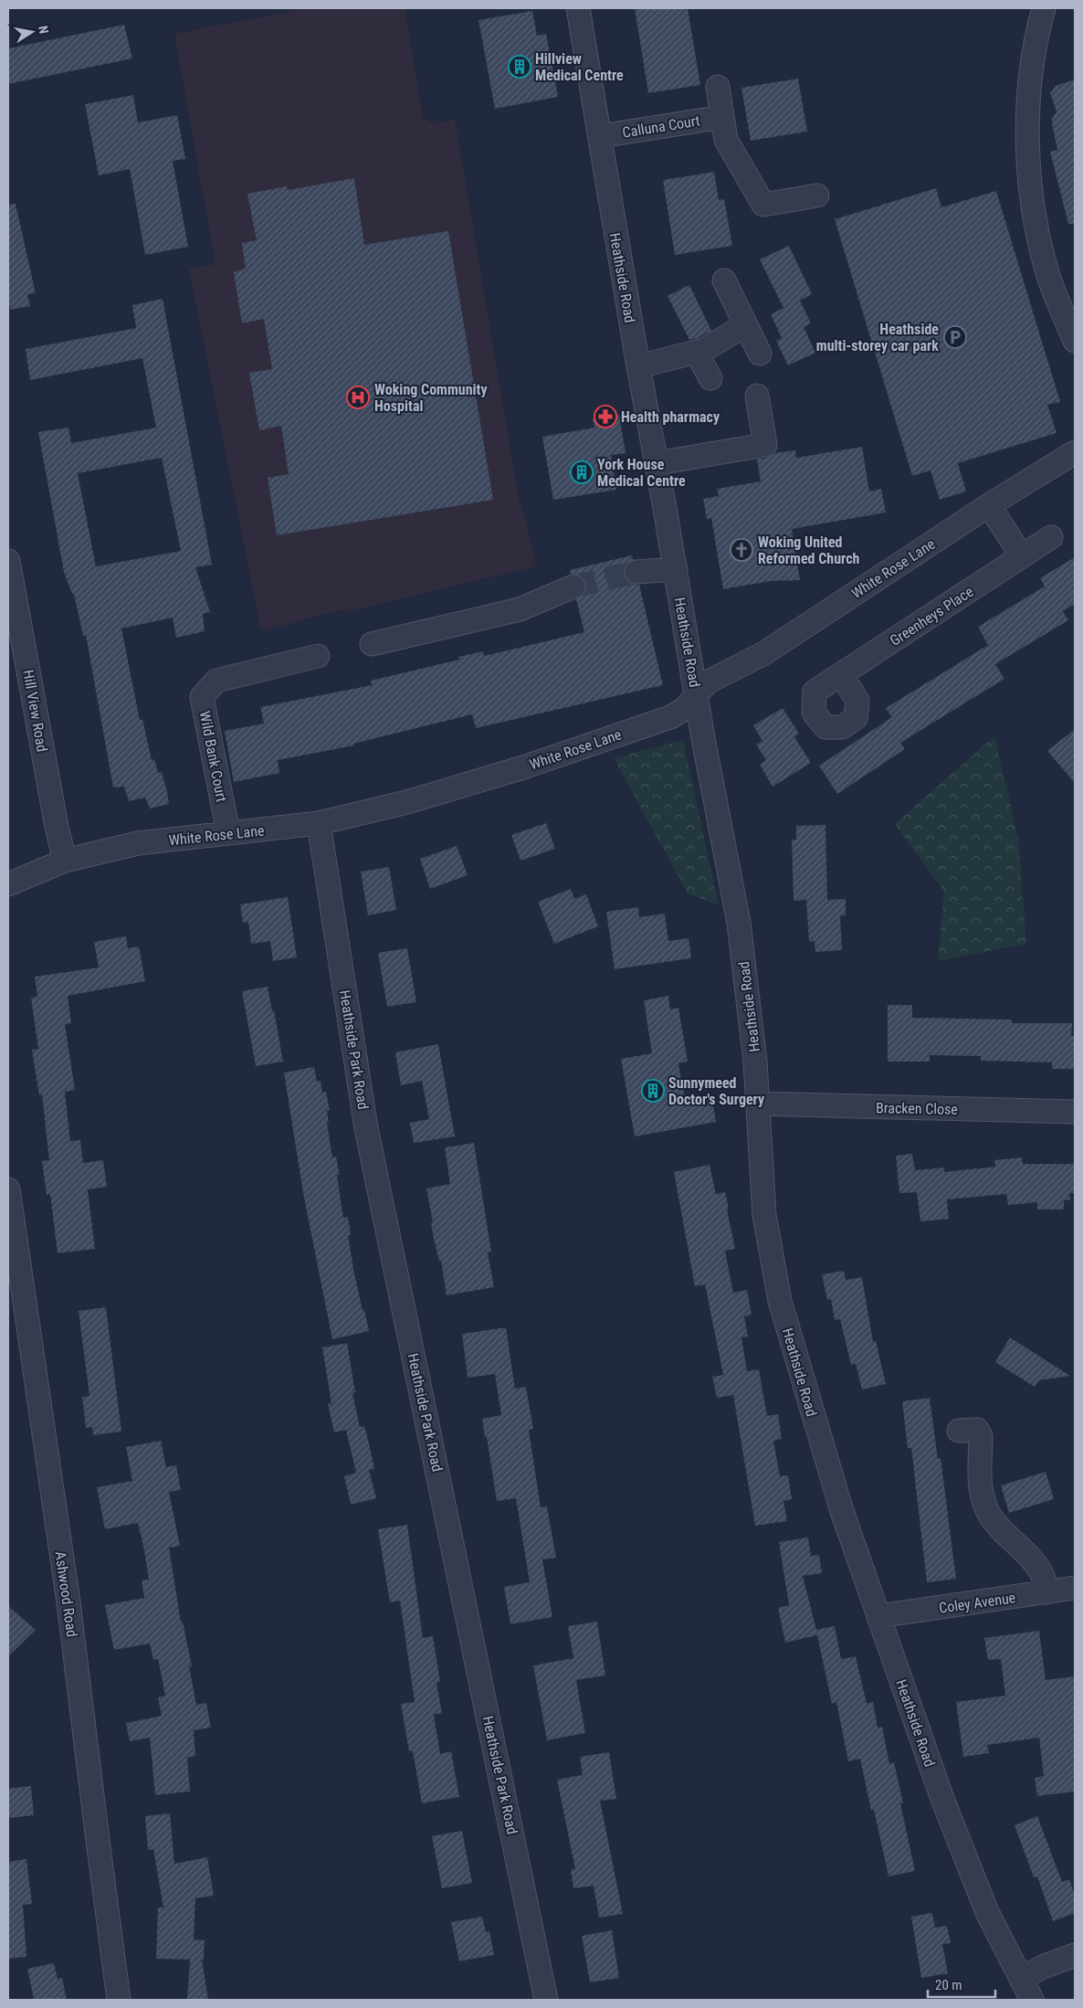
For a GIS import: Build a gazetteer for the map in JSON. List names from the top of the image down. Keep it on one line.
{"streets":{"street":["Calluna Court","Heathside Road","White Rose Lane","Greenheys Place","Hill View Road","Wild Bank Court","Heathside Park Road","Bracken Close","Ashwood Road","Coley Avenue"]},"crossings":[["Calluna Court","Heathside Road"],["Heathside Road","White Rose Lane"],["Heathside Road","Bracken Close"],["Heathside Road","Coley Avenue"],["White Rose Lane","Hill View Road"],["White Rose Lane","Wild Bank Court"],["White Rose Lane","Heathside Park Road"]],"places":{"building":["Hillview Medical Centre","York House Medical Centre","Sunnymeed Doctor's Surgery"],"parking":["Heathside multi-storey car park"],"hospital":["Woking Community Hospital"],"pharmacy":["Health pharmacy"],"church":["Woking United Reformed Church"]},"scale_bar":"20 m","north":"right"}
